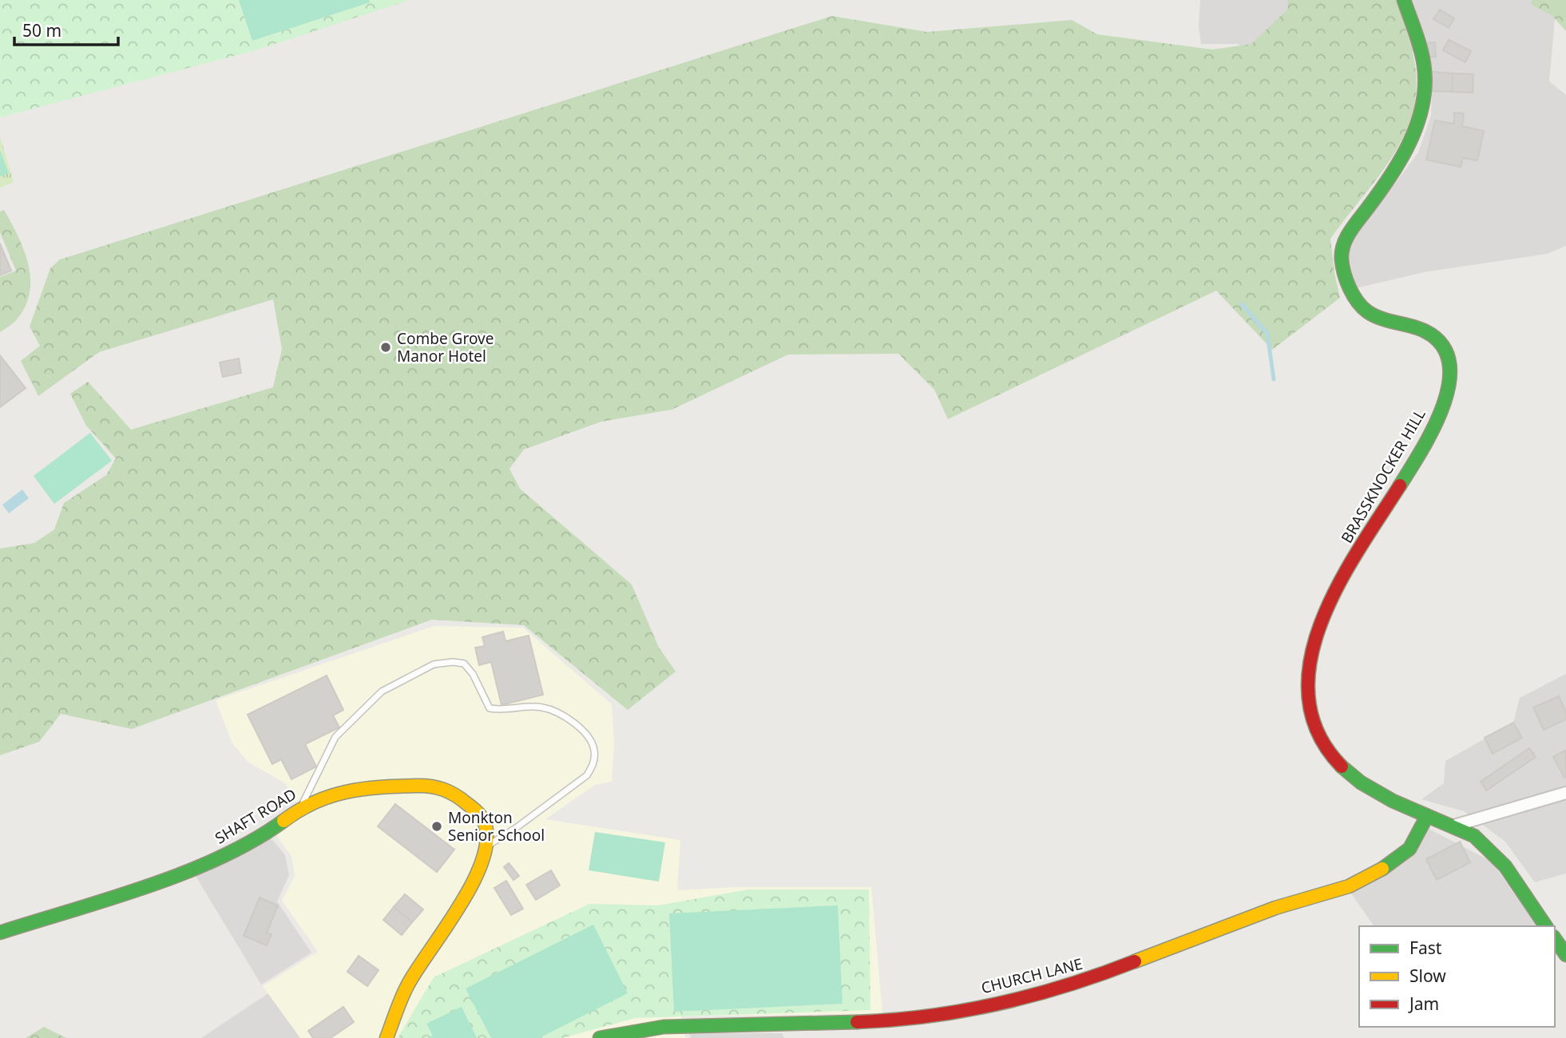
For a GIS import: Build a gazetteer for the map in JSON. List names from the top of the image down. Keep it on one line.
{"streets":{"street":["BRASSKNOCKER HILL","SHAFT ROAD","CHURCH LANE"]},"crossings":[["BRASSKNOCKER HILL","CHURCH LANE"]],"places":["Combe Grove Manor Hotel","Monkton Senior School"],"legend":["Fast","Slow","Jam"],"scale_bar":"50 m"}
